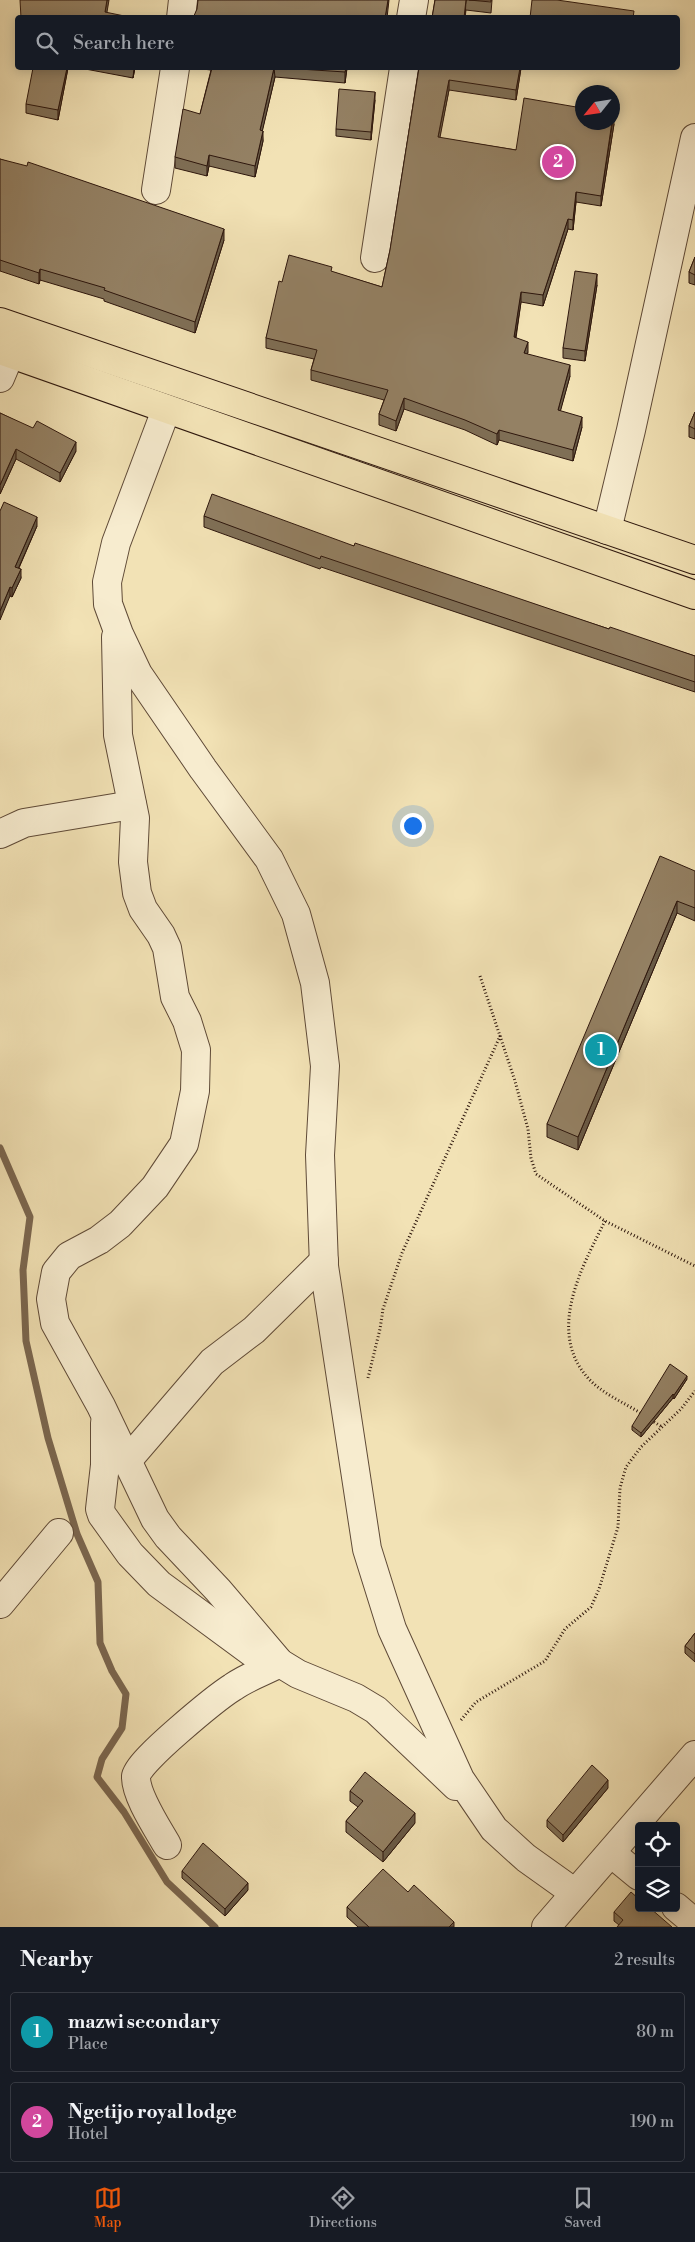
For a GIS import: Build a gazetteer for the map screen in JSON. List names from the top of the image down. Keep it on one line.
{"north":"bottom left","page":{"search":"Search here","pins":["2","1"],"heading":["Nearby","2 results"],"list":[{"mark":"1","name":"mazwi secondary","note":"Place","value":"80 m"},{"mark":"2","name":"Ngetijo royal lodge","note":"Hotel","value":"190 m"}],"nav":["Map","Directions","Saved"]}}
